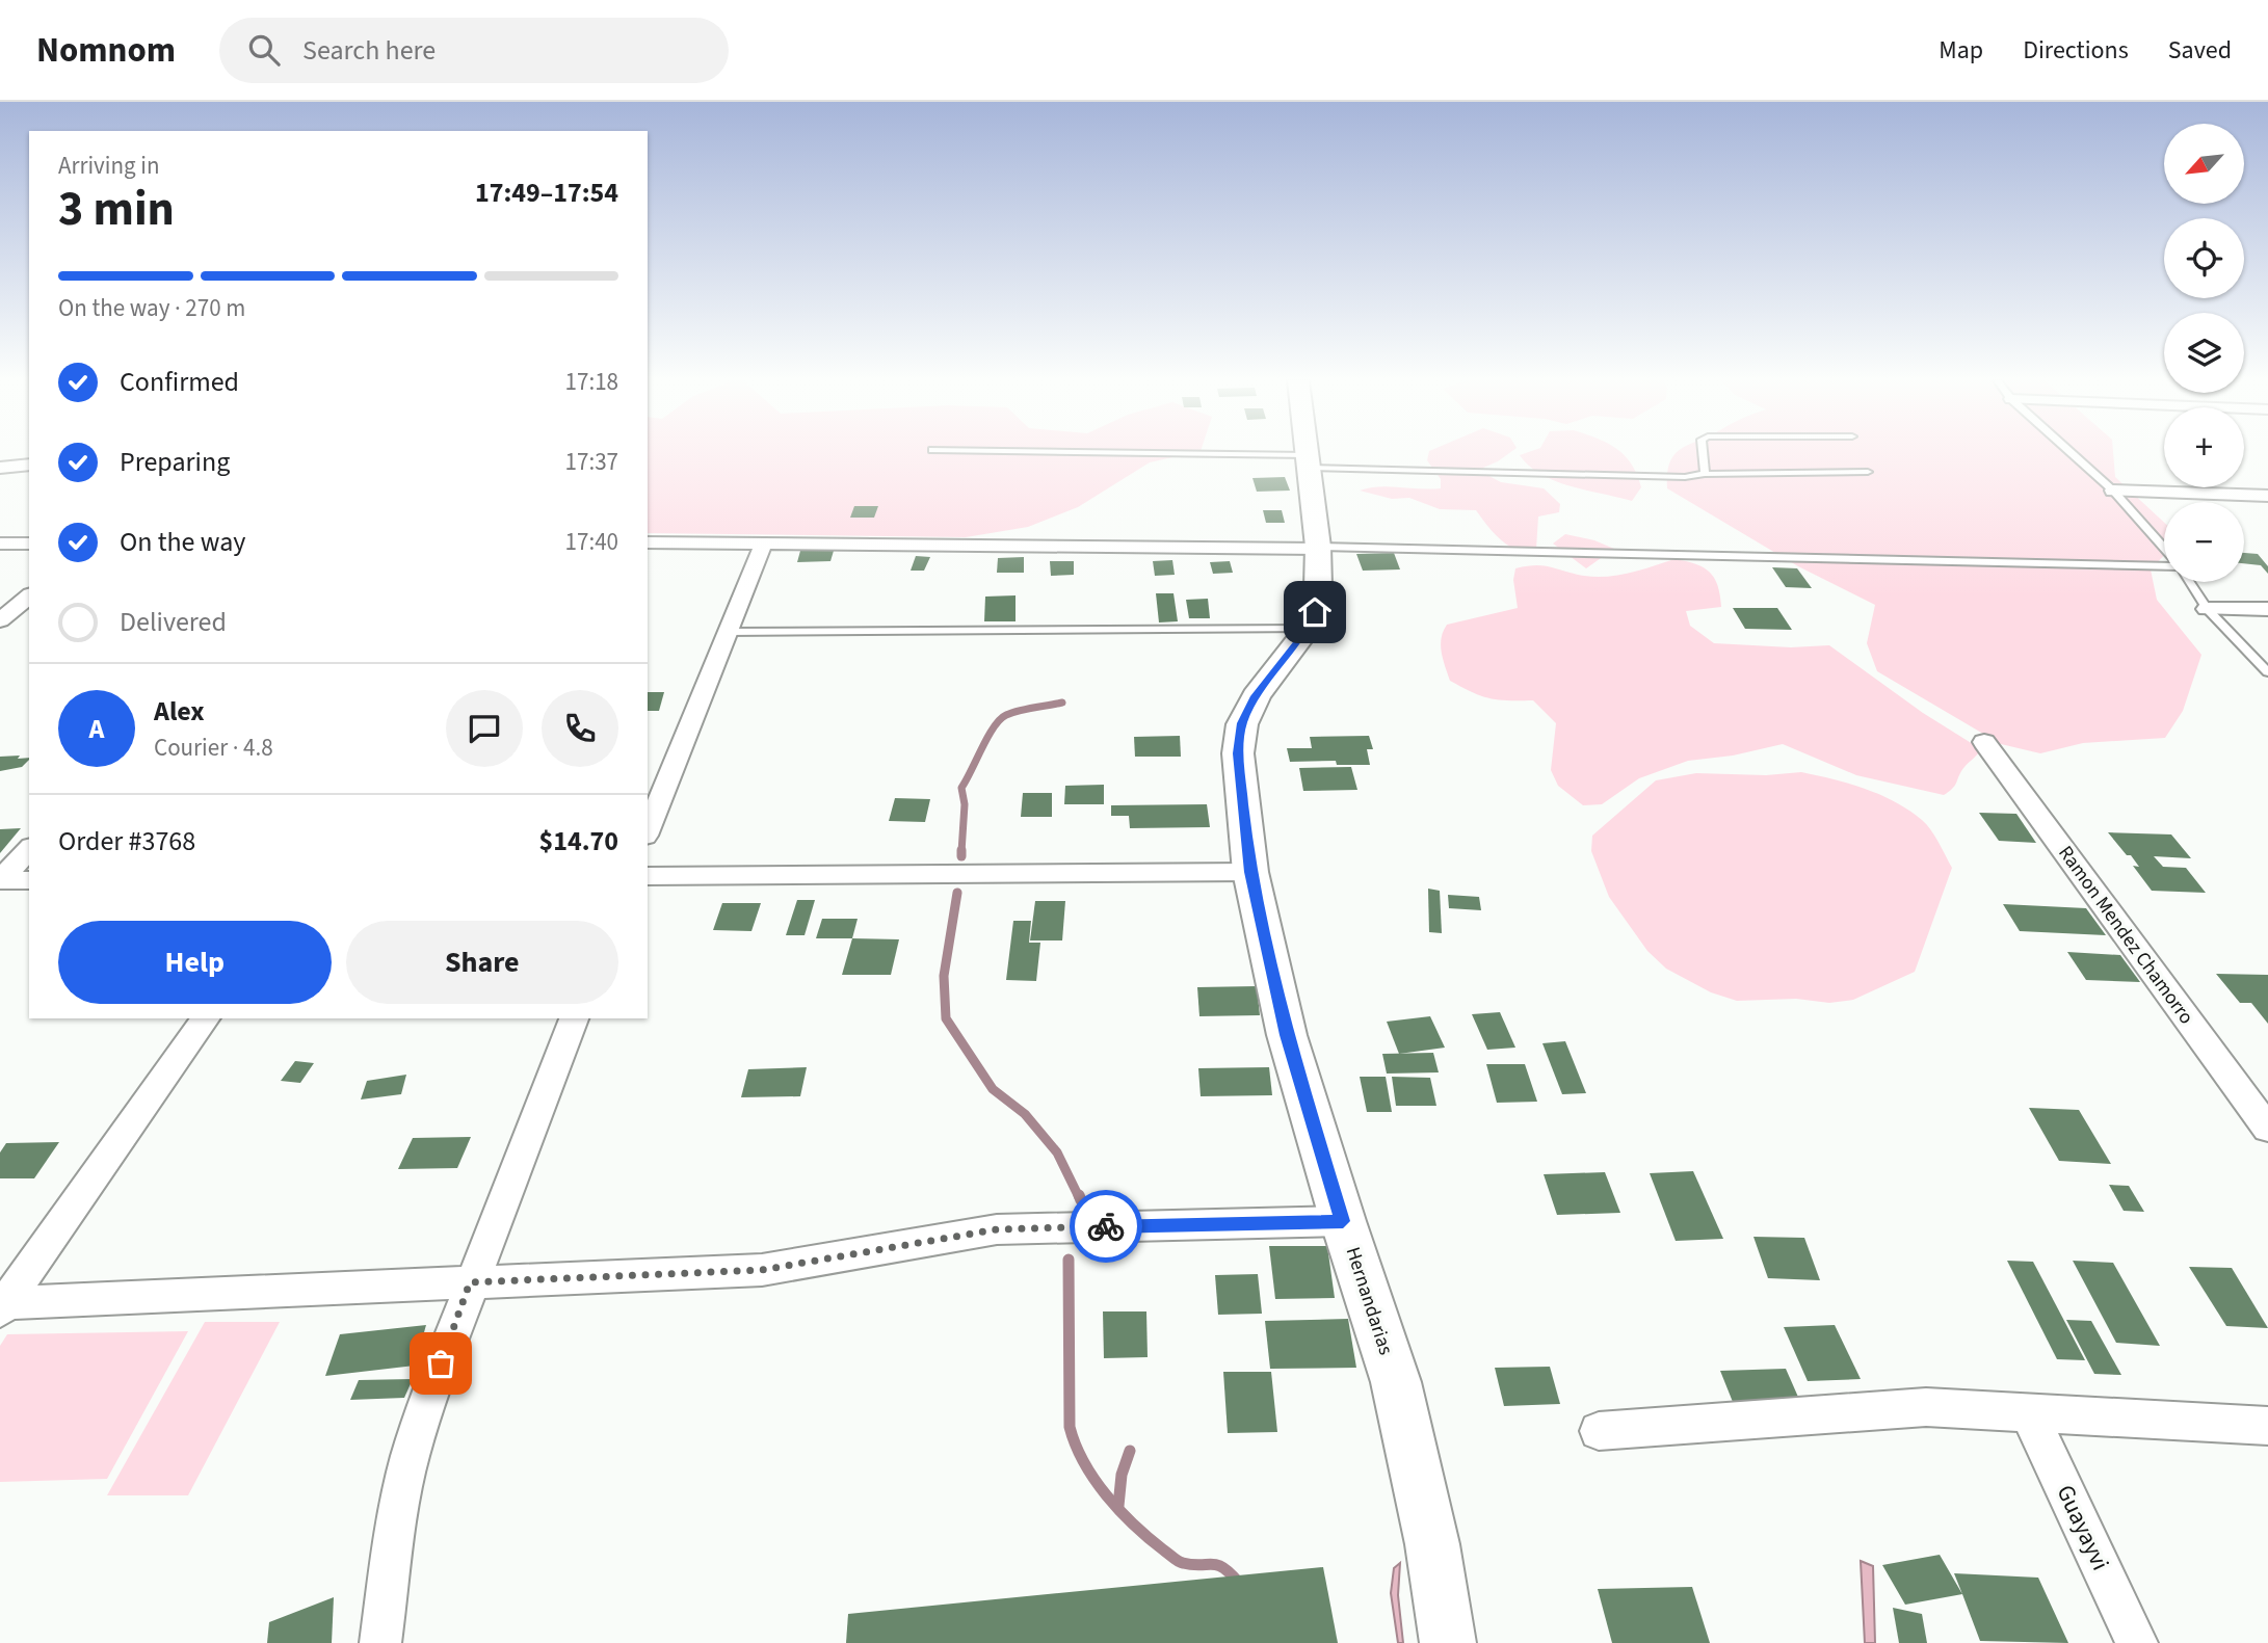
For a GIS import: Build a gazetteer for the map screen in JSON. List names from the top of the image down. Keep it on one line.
{"streets":{"street":["Ramon Mendez Chamorro","Hernandarias","Guayayvi"]},"north":"bottom left","page":{"header":"Nomnom","search":"Search here","nav":["Map","Directions","Saved"],"map_buttons":["+","−"],"heading":["3 min","Arriving in","17:49–17:54"],"panel":["Alex","Courier · 4.8","Order #3768","$14.70"],"bar":"On the way · 270 m","list":[["Confirmed","17:18"],["Preparing","17:37"],["On the way","17:40"],"Delivered"],"round":"A","buttons":["Help","Share"]}}
